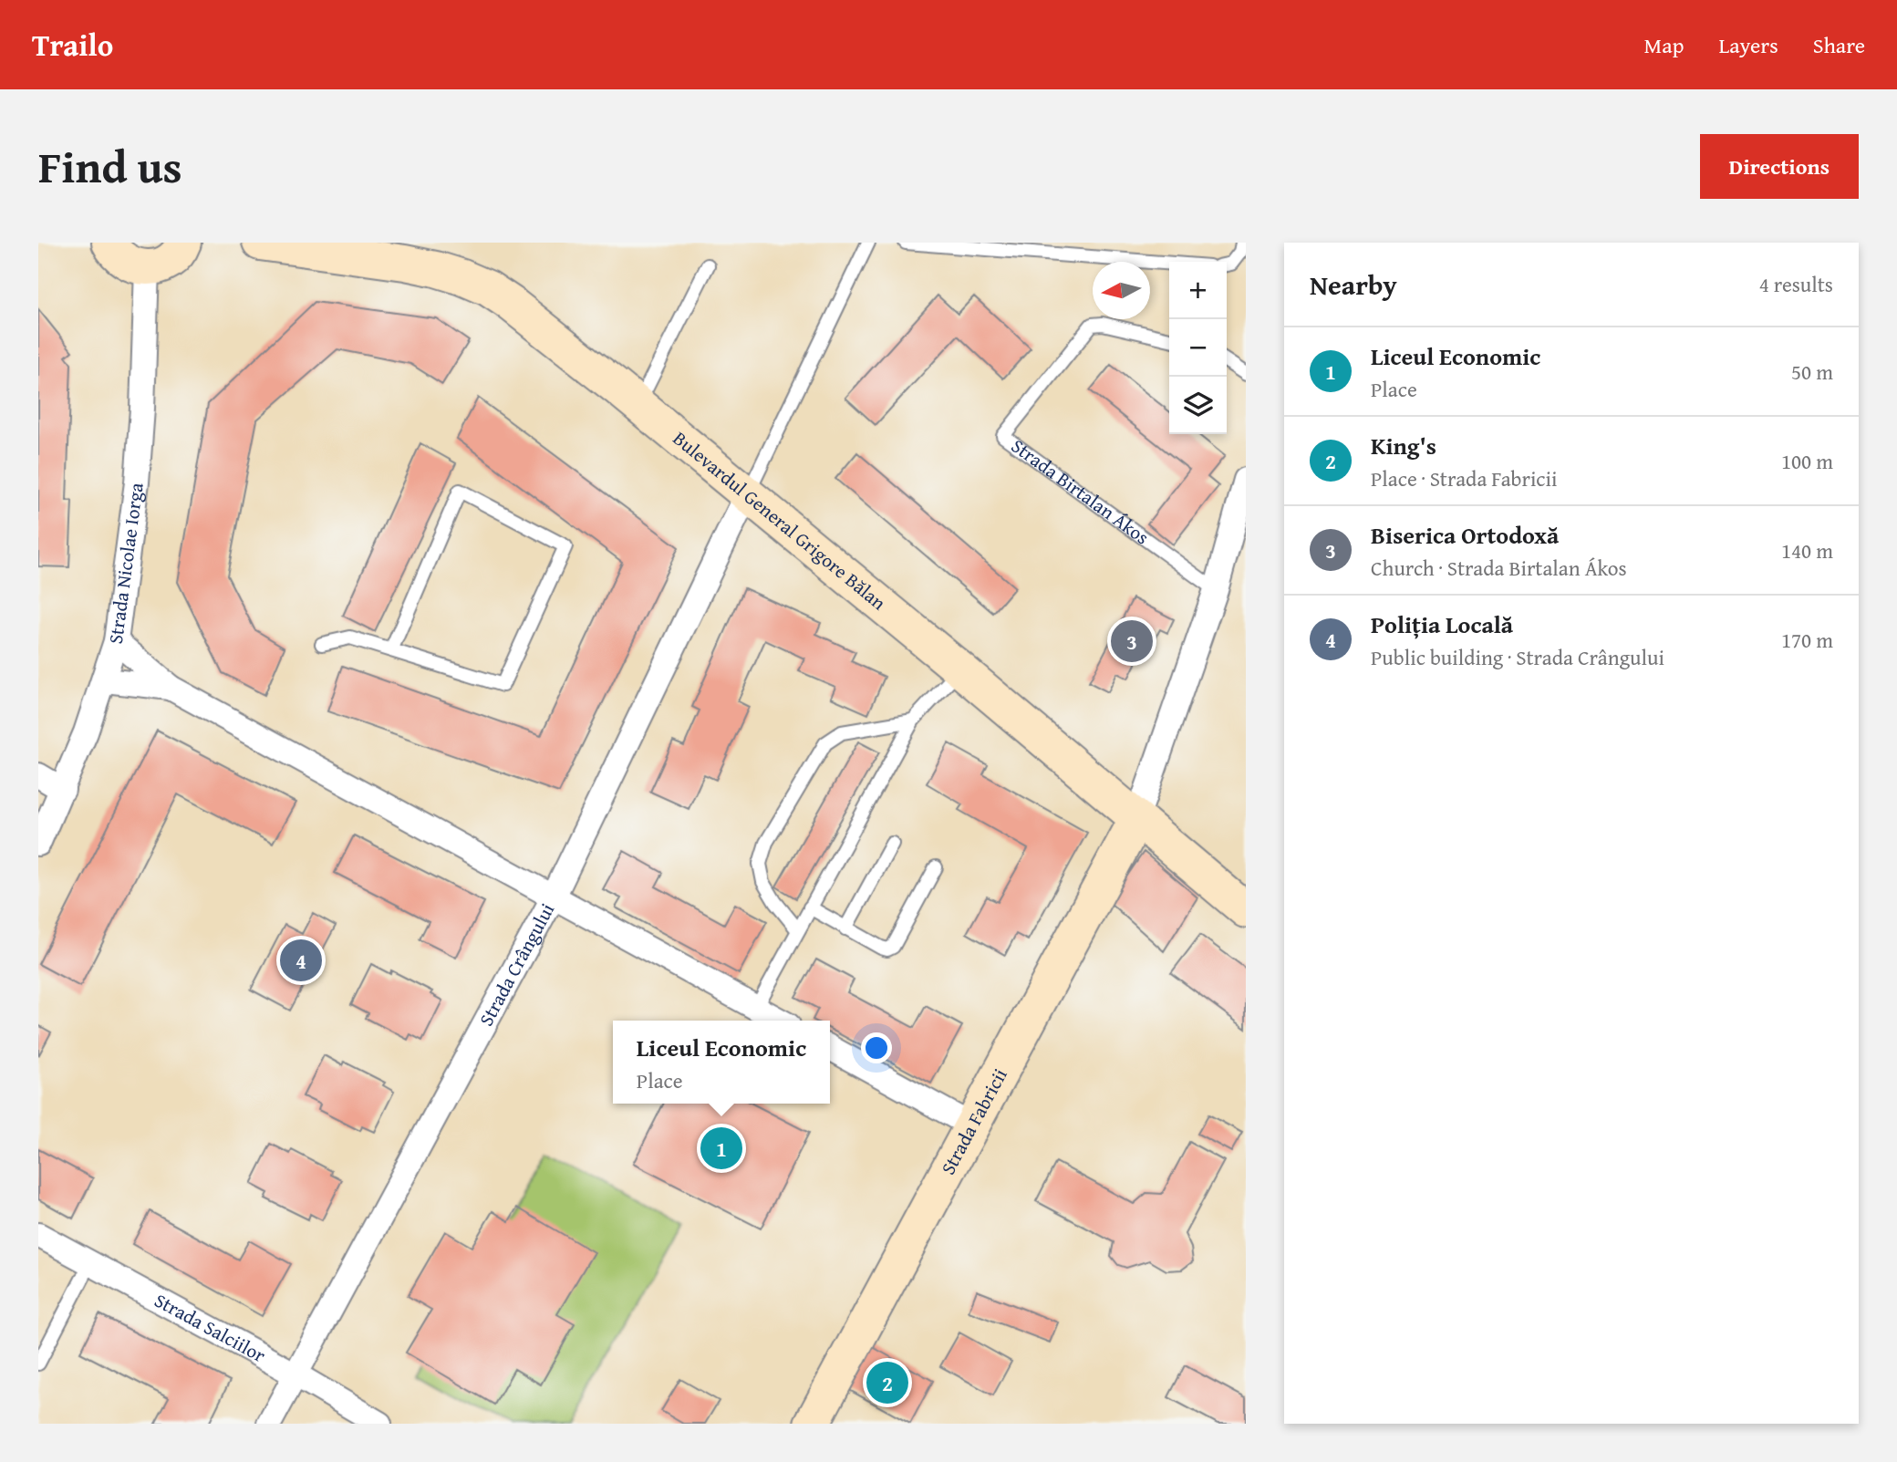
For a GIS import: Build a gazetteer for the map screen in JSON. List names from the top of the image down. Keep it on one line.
{"streets":{"main road":["Bulevardul General Grigore Bălan","Strada Fabricii"],"street":["Strada Nicolae Iorga","Strada Crângului","Strada Salciilor"],"lane":["Strada Birtalan Ákos"]},"crossings":[["Bulevardul General Grigore Bălan","Strada Crângului"],["Bulevardul General Grigore Bălan","Strada Fabricii"],["Strada Crângului","Strada Salciilor"]],"north":"left","page":{"header":"Trailo","nav":["Map","Layers","Share"],"title":"Find us","buttons":"Directions","heading":["Nearby","4 results"],"map_buttons":["+","−"],"list":[{"mark":"1","name":"Liceul Economic","note":"Place","value":"50 m"},{"mark":"2","name":"King's","note":"Place · Strada Fabricii","value":"100 m"},{"mark":"3","name":"Biserica Ortodoxă","note":"Church · Strada Birtalan Ákos","value":"140 m"},{"mark":"4","name":"Poliția Locală","note":"Public building · Strada Crângului","value":"170 m"}],"pins":["3","4","1","2"],"popup":["Liceul Economic","Place"]}}
